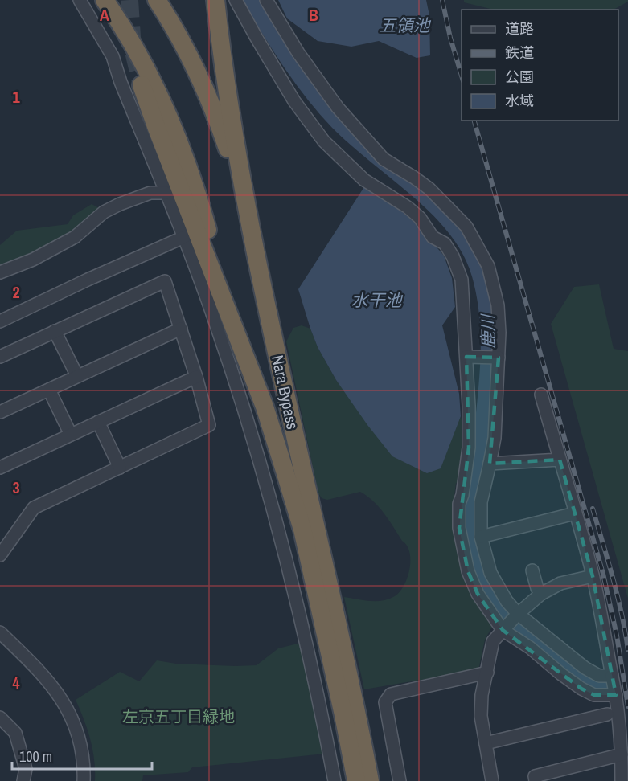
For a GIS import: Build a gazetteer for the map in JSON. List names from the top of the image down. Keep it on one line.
{"streets":{"highway":["Nara Bypass"]},"water":["五領池","水干池","鹿川"],"parks":["左京五丁目緑地"],"legend":["道路","鉄道","公園","水域"],"scale_bar":"100 m","grid":{"columns":["A","B"],"rows":["1","2","3","4"]}}
